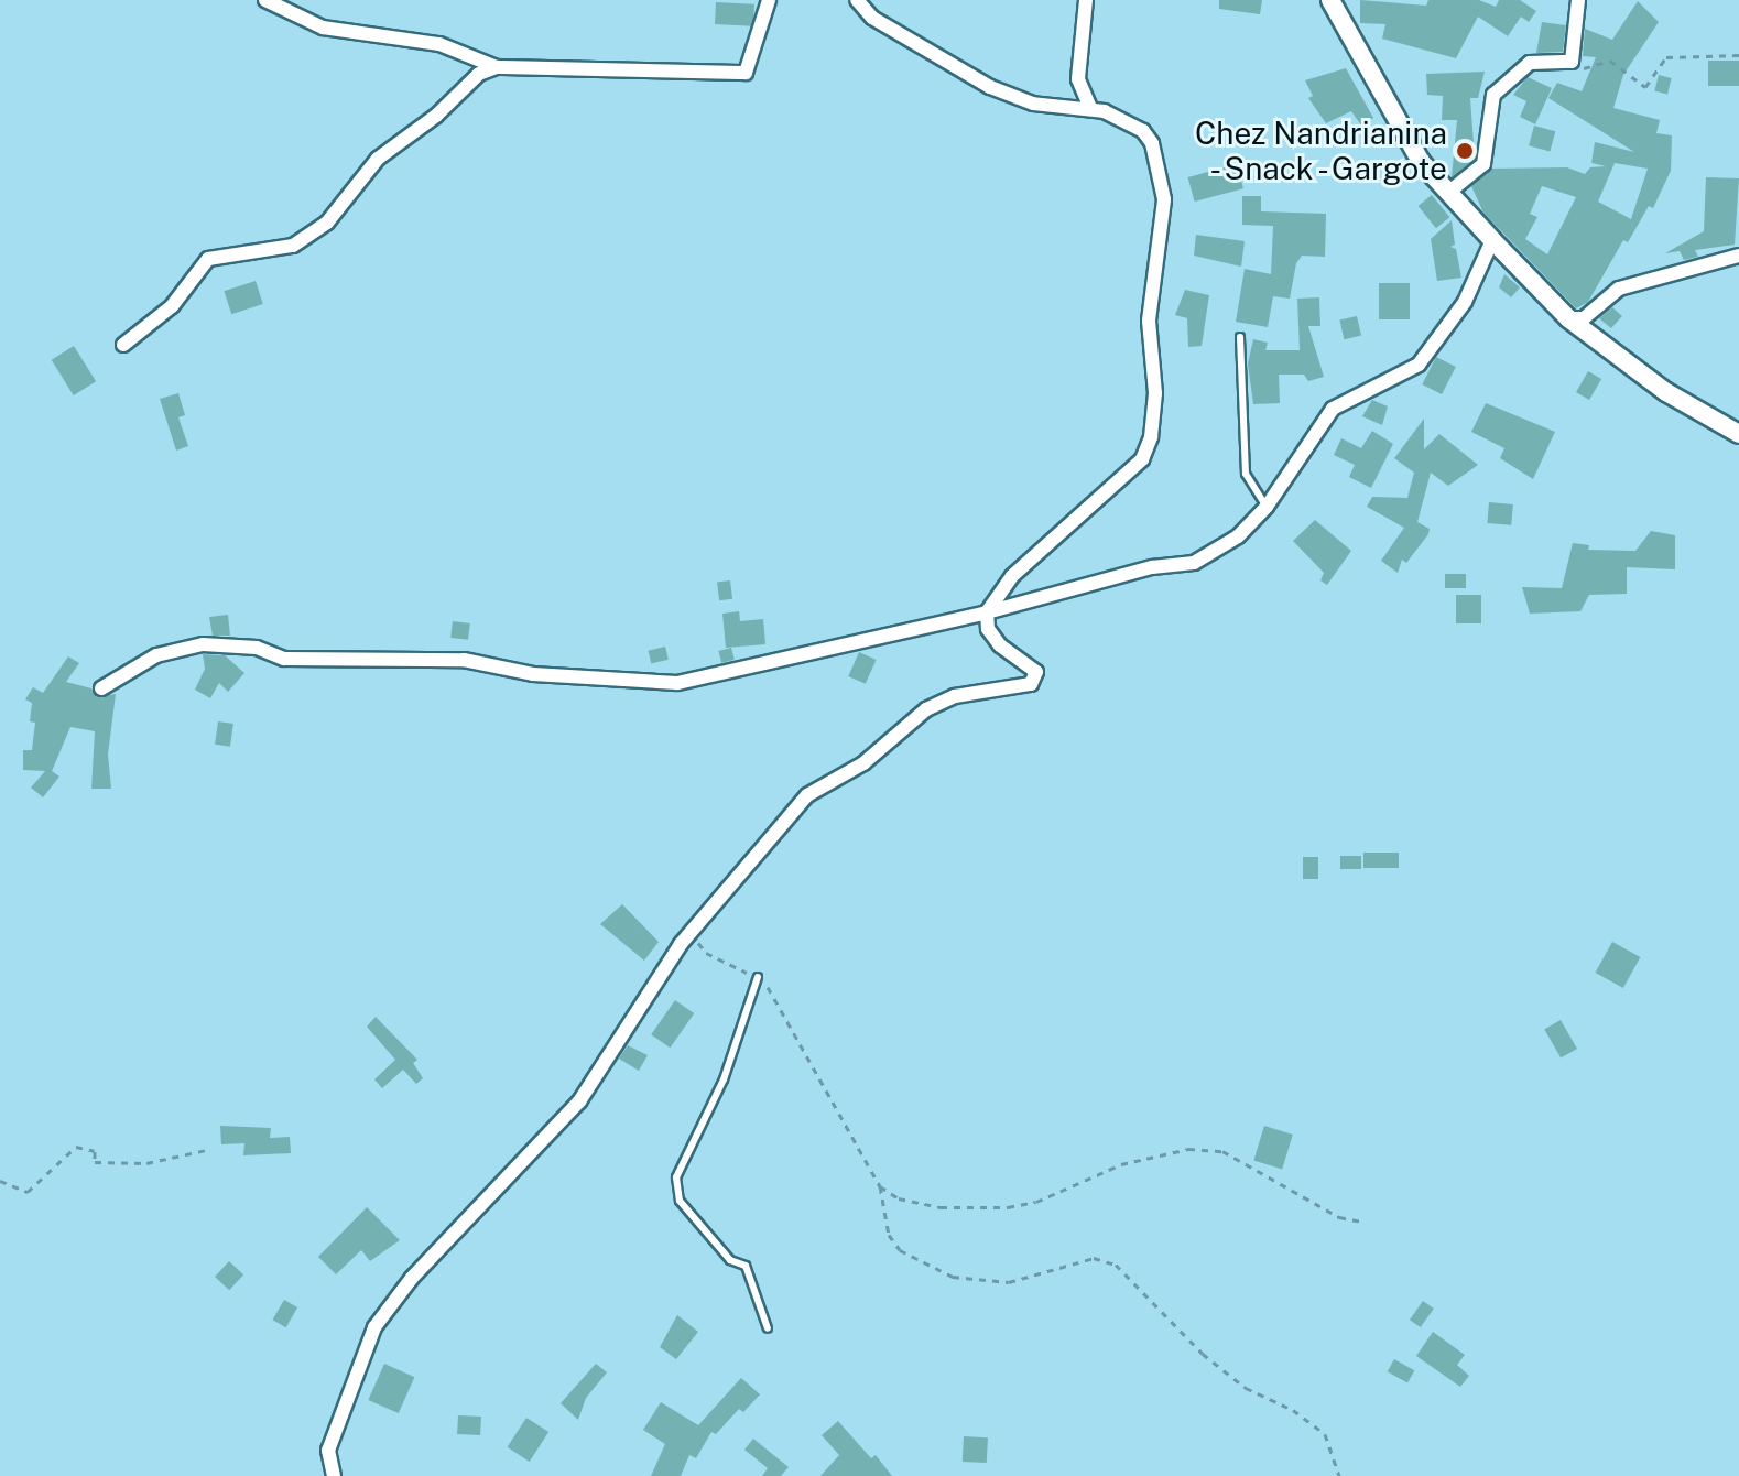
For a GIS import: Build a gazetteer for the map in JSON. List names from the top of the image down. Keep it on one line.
{"places":["Chez Nandrianina - Snack - Gargote"]}
